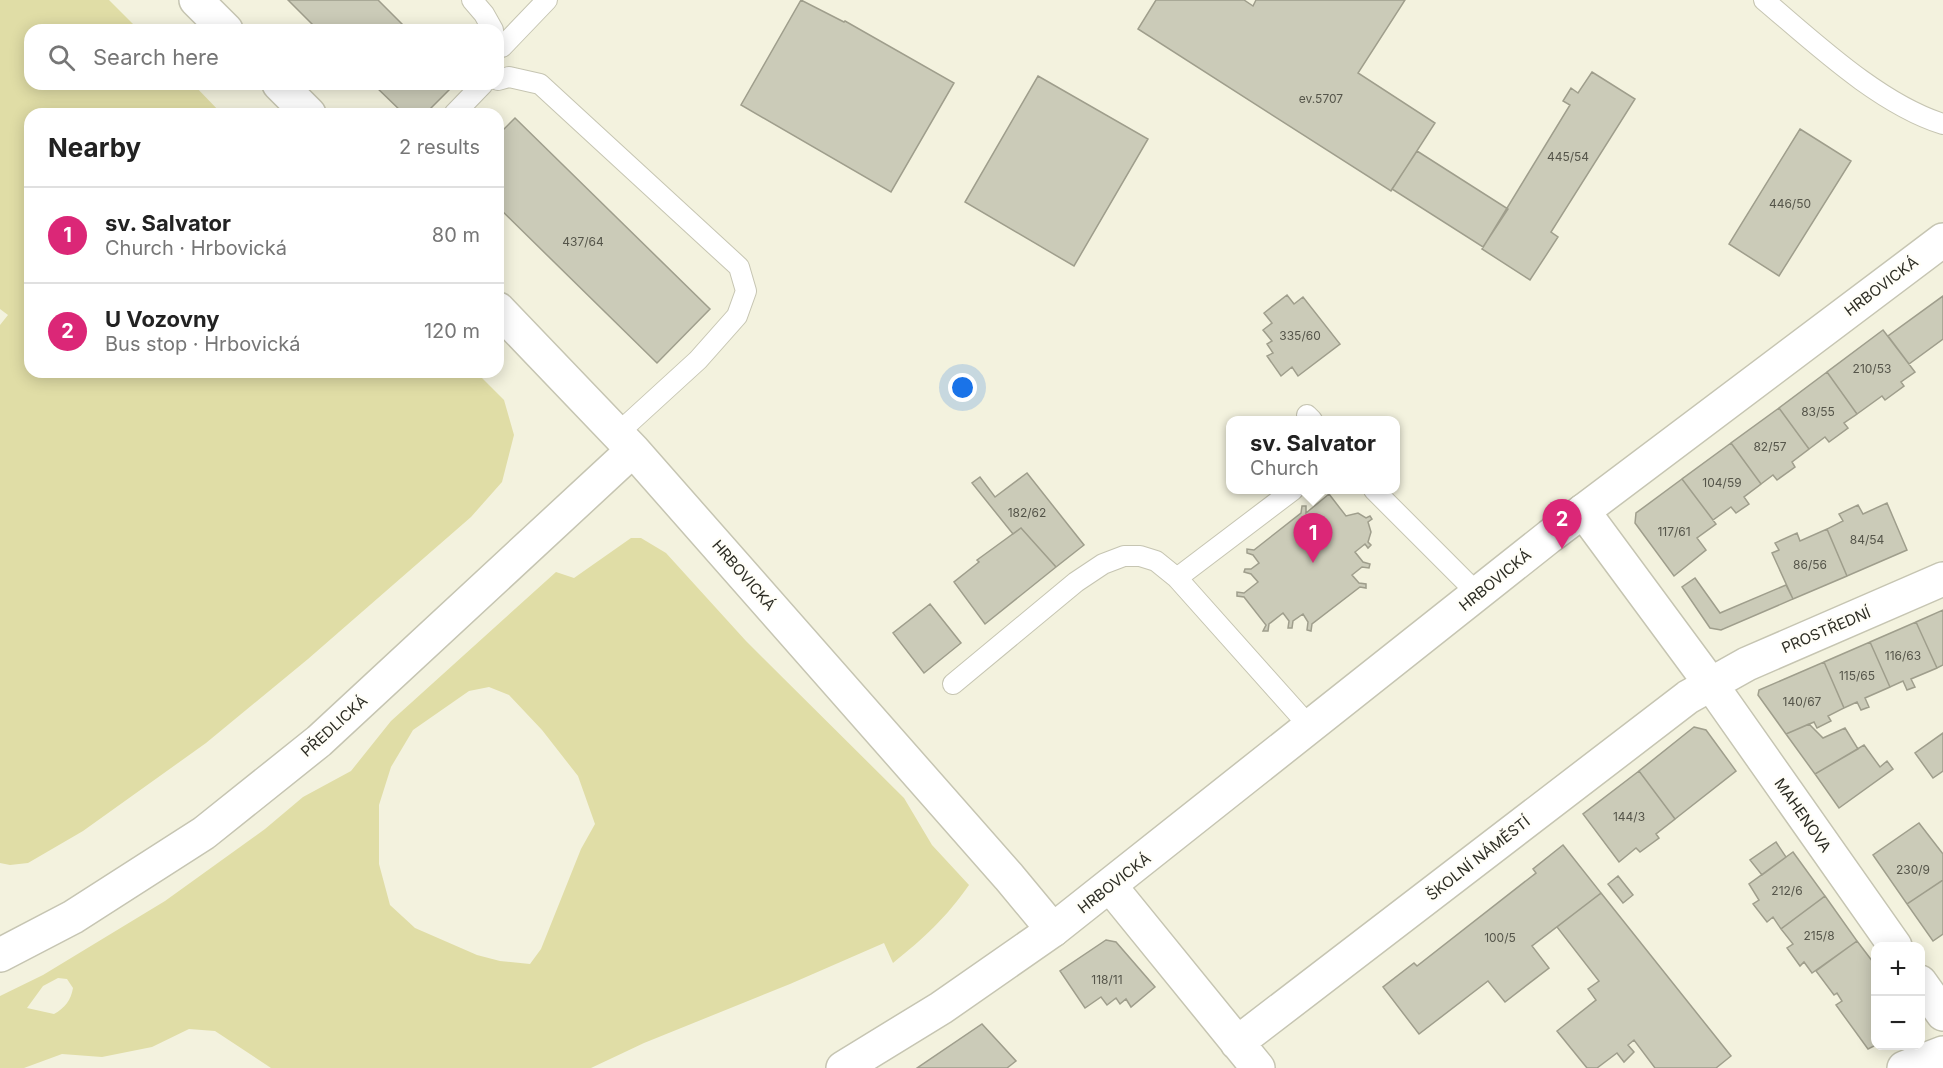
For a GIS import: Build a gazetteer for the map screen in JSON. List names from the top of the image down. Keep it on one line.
{"streets":{"street":["HRBOVICKÁ","PROSTŘEDNÍ","PŘEDLICKÁ","MAHENOVA","ŠKOLNÍ NÁMĚSTÍ"]},"crossings":[["HRBOVICKÁ","PŘEDLICKÁ"],["PROSTŘEDNÍ","MAHENOVA"],["PROSTŘEDNÍ","ŠKOLNÍ NÁMĚSTÍ"],["MAHENOVA","ŠKOLNÍ NÁMĚSTÍ"]],"house_numbers":["ev.5707","445/54","446/50","437/64","335/60","210/53","83/55","82/57","104/59","182/62","117/61","84/54","86/56","116/63","115/65","140/67","144/3","230/9","212/6","215/8","100/5","118/11"],"page":{"search":"Search here","heading":["Nearby","2 results"],"list":[{"mark":"1","name":"sv. Salvator","note":"Church · Hrbovická","value":"80 m"},{"mark":"2","name":"U Vozovny","note":"Bus stop · Hrbovická","value":"120 m"}],"popup":["sv. Salvator","Church"],"pins":["2","1"],"map_buttons":["+","−"]}}
